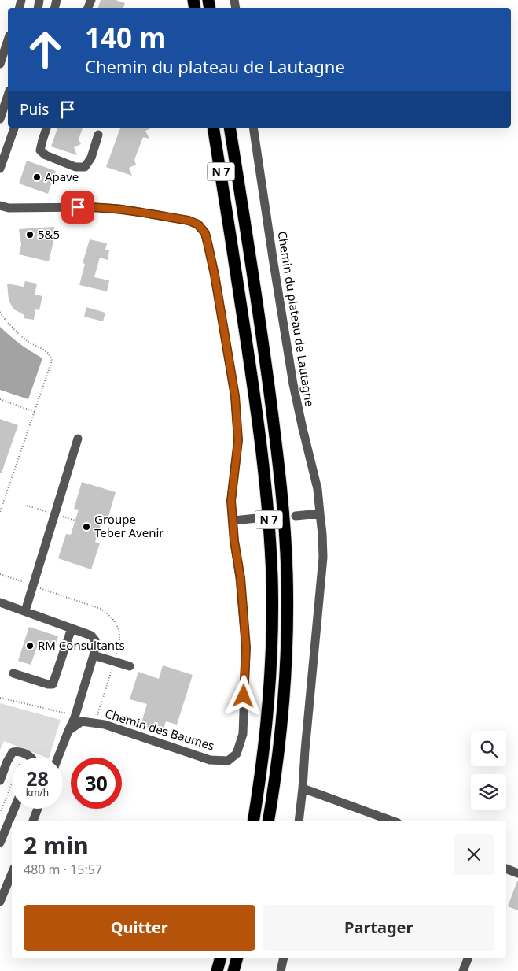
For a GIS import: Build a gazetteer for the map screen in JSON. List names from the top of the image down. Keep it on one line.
{"streets":{"highway":["N 7"],"street":["Chemin du plateau de Lautagne","Chemin des Baumes"]},"places":["Apave","5&5","Groupe Teber Avenir","RM Consultants"],"page":{"turn":["140 m","Chemin du plateau de Lautagne"],"then":"Puis","speed":"28 km/h","limit":"30","heading":["2 min","480 m · 15:57"],"buttons":["Quitter","Partager"]}}
